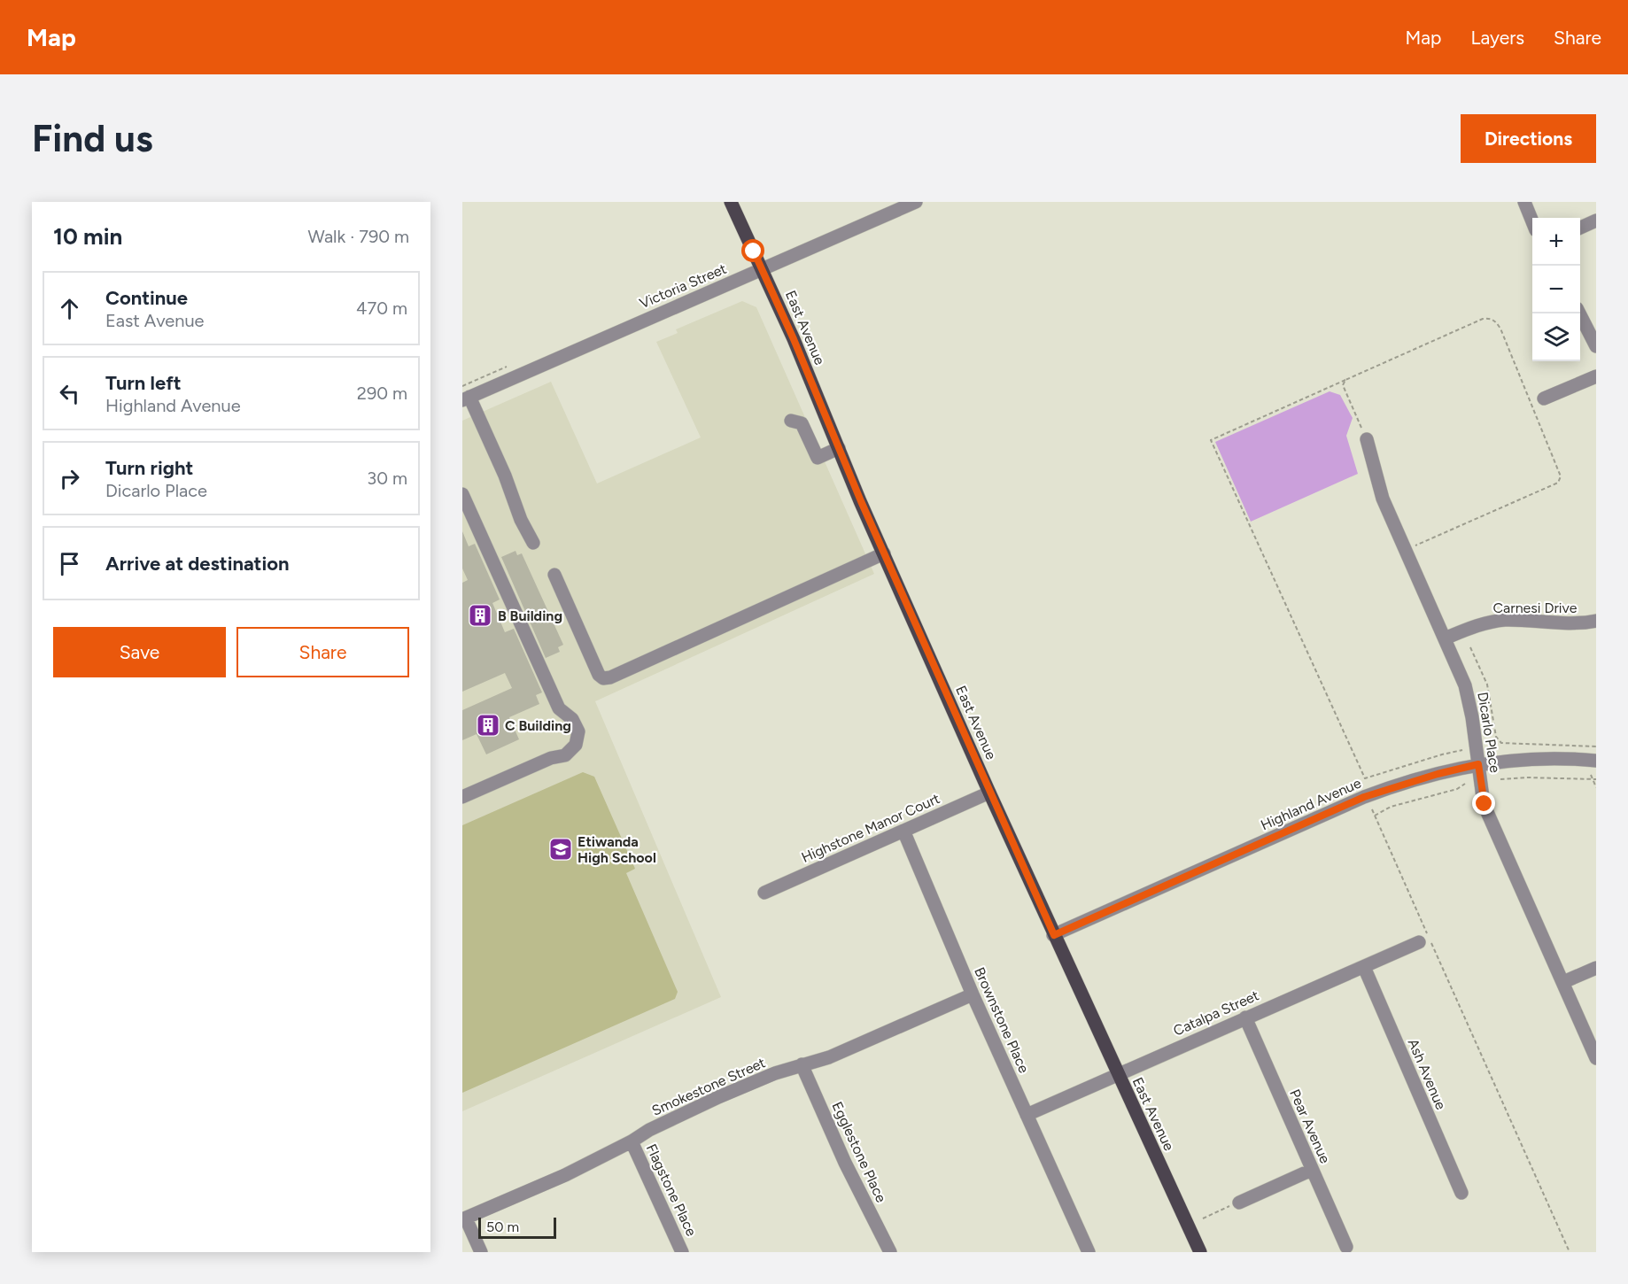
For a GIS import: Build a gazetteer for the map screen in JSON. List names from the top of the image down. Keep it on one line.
{"streets":{"main road":["East Avenue"],"street":["Victoria Street","Carnesi Drive","Dicarlo Place","Highland Avenue","Highstone Manor Court","Catalpa Street","Brownstone Place","Ash Avenue","Smokestone Street","Pear Avenue","Egglestone Place","Flagstone Place"]},"crossings":[["Victoria Street","East Avenue"],["East Avenue","Highland Avenue"],["East Avenue","Highstone Manor Court"],["East Avenue","Catalpa Street"],["Carnesi Drive","Dicarlo Place"],["Dicarlo Place","Highland Avenue"],["Highstone Manor Court","Brownstone Place"],["Catalpa Street","Brownstone Place"],["Catalpa Street","Ash Avenue"],["Catalpa Street","Pear Avenue"],["Brownstone Place","Smokestone Street"],["Smokestone Street","Egglestone Place"],["Smokestone Street","Flagstone Place"]],"places":{"building":["B Building","C Building"],"school or university":["Etiwanda High School"]},"scale_bar":"50 m","page":{"header":"Map","nav":["Map","Layers","Share"],"buttons":["Directions",["Save","Share"]],"title":"Find us","heading":["10 min","Walk · 790 m"],"map_buttons":["+","−"],"list":[["Continue","East Avenue","470 m"],["Turn left","Highland Avenue","290 m"],["Turn right","Dicarlo Place","30 m"],"Arrive at destination"],"scale":"50 m"}}
